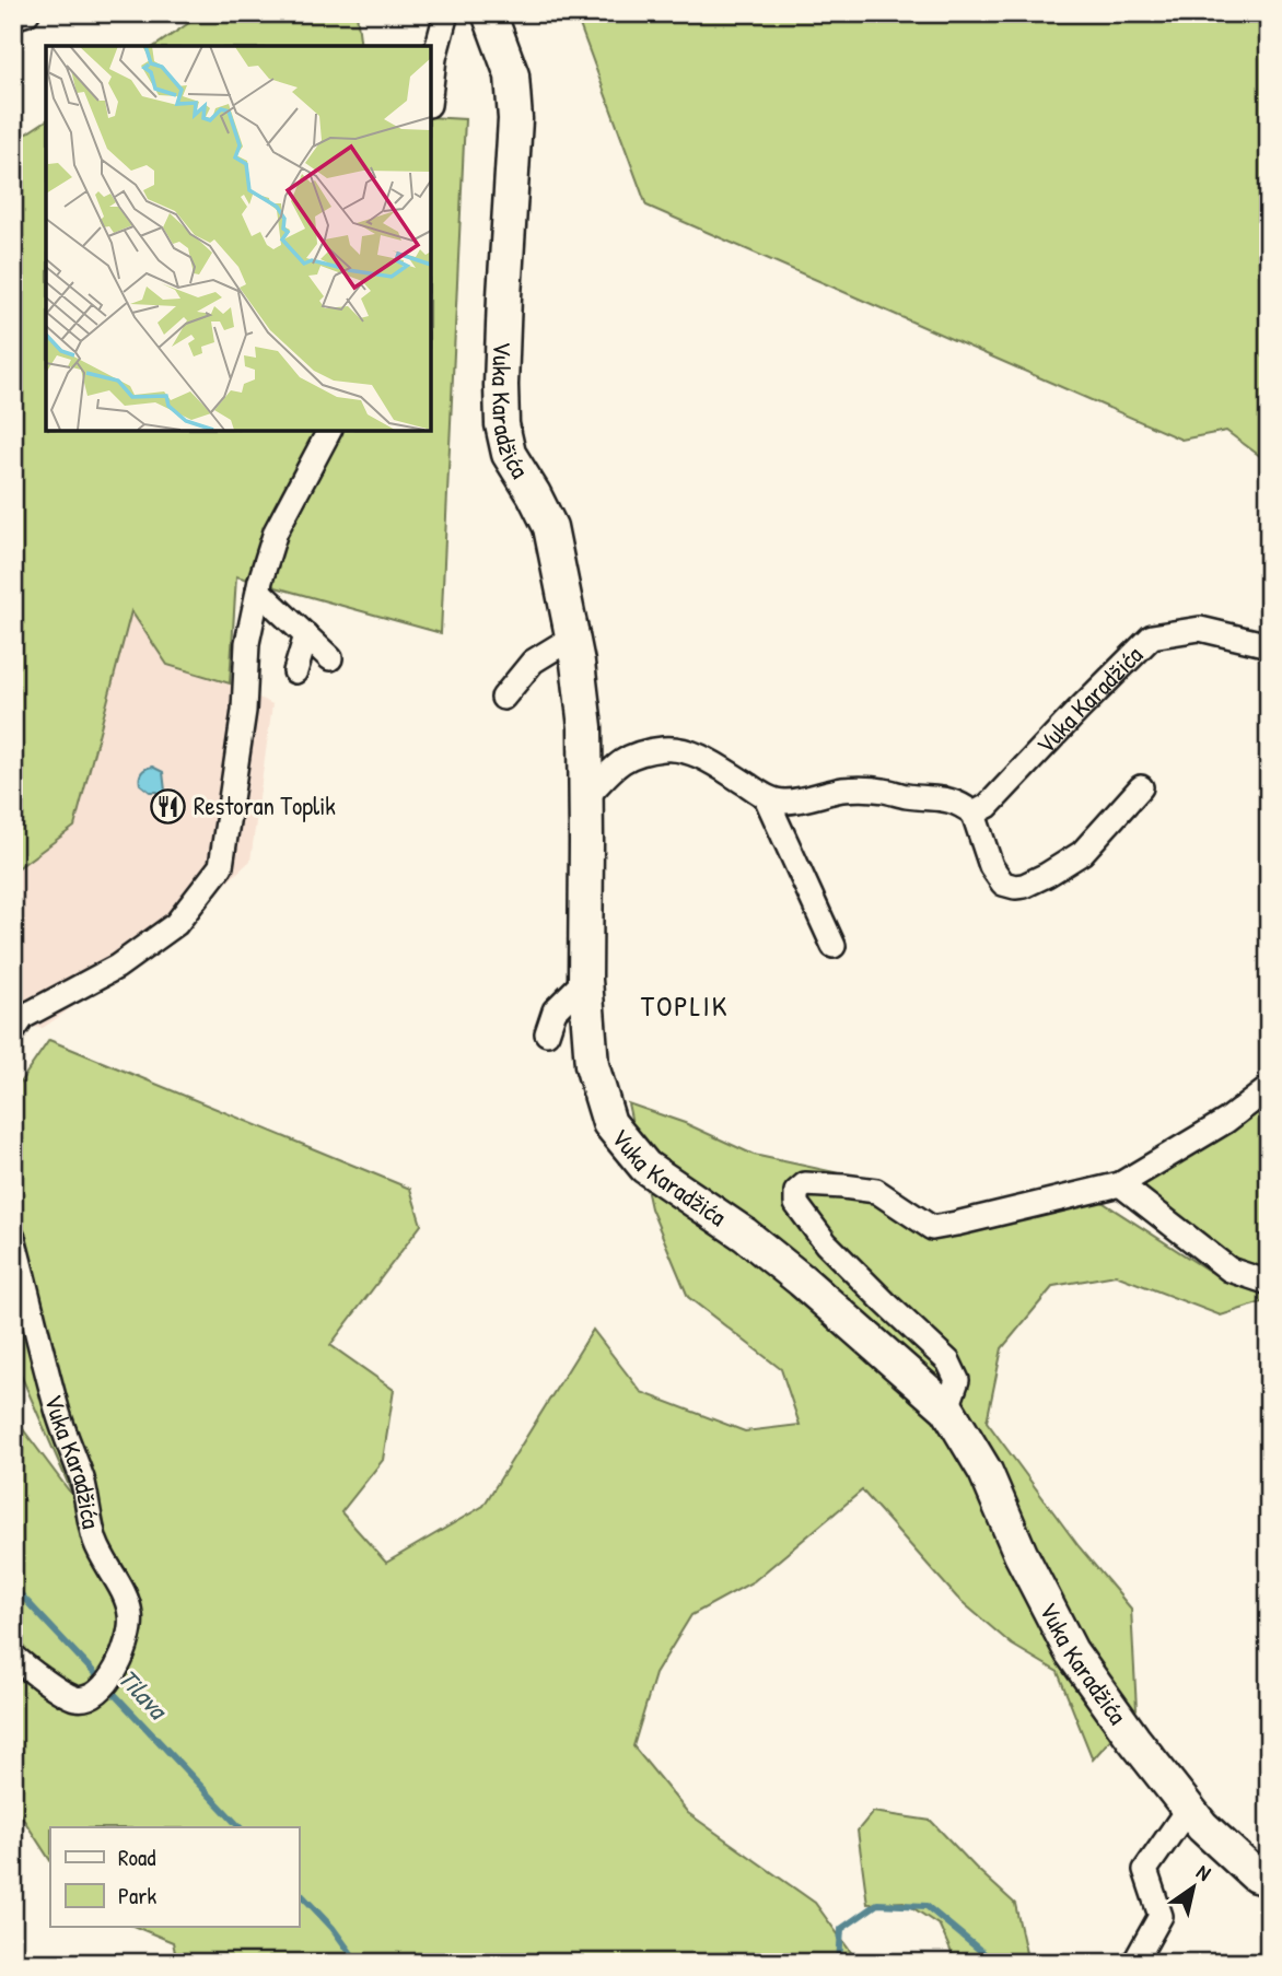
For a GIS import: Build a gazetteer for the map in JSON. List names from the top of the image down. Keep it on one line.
{"streets":{"street":["Vuka Karadžića"]},"districts":["TOPLIK"],"water":["Tilava"],"places":{"restaurant":["Restoran Toplik"]},"legend":["Road","Park"],"north":"top right"}
